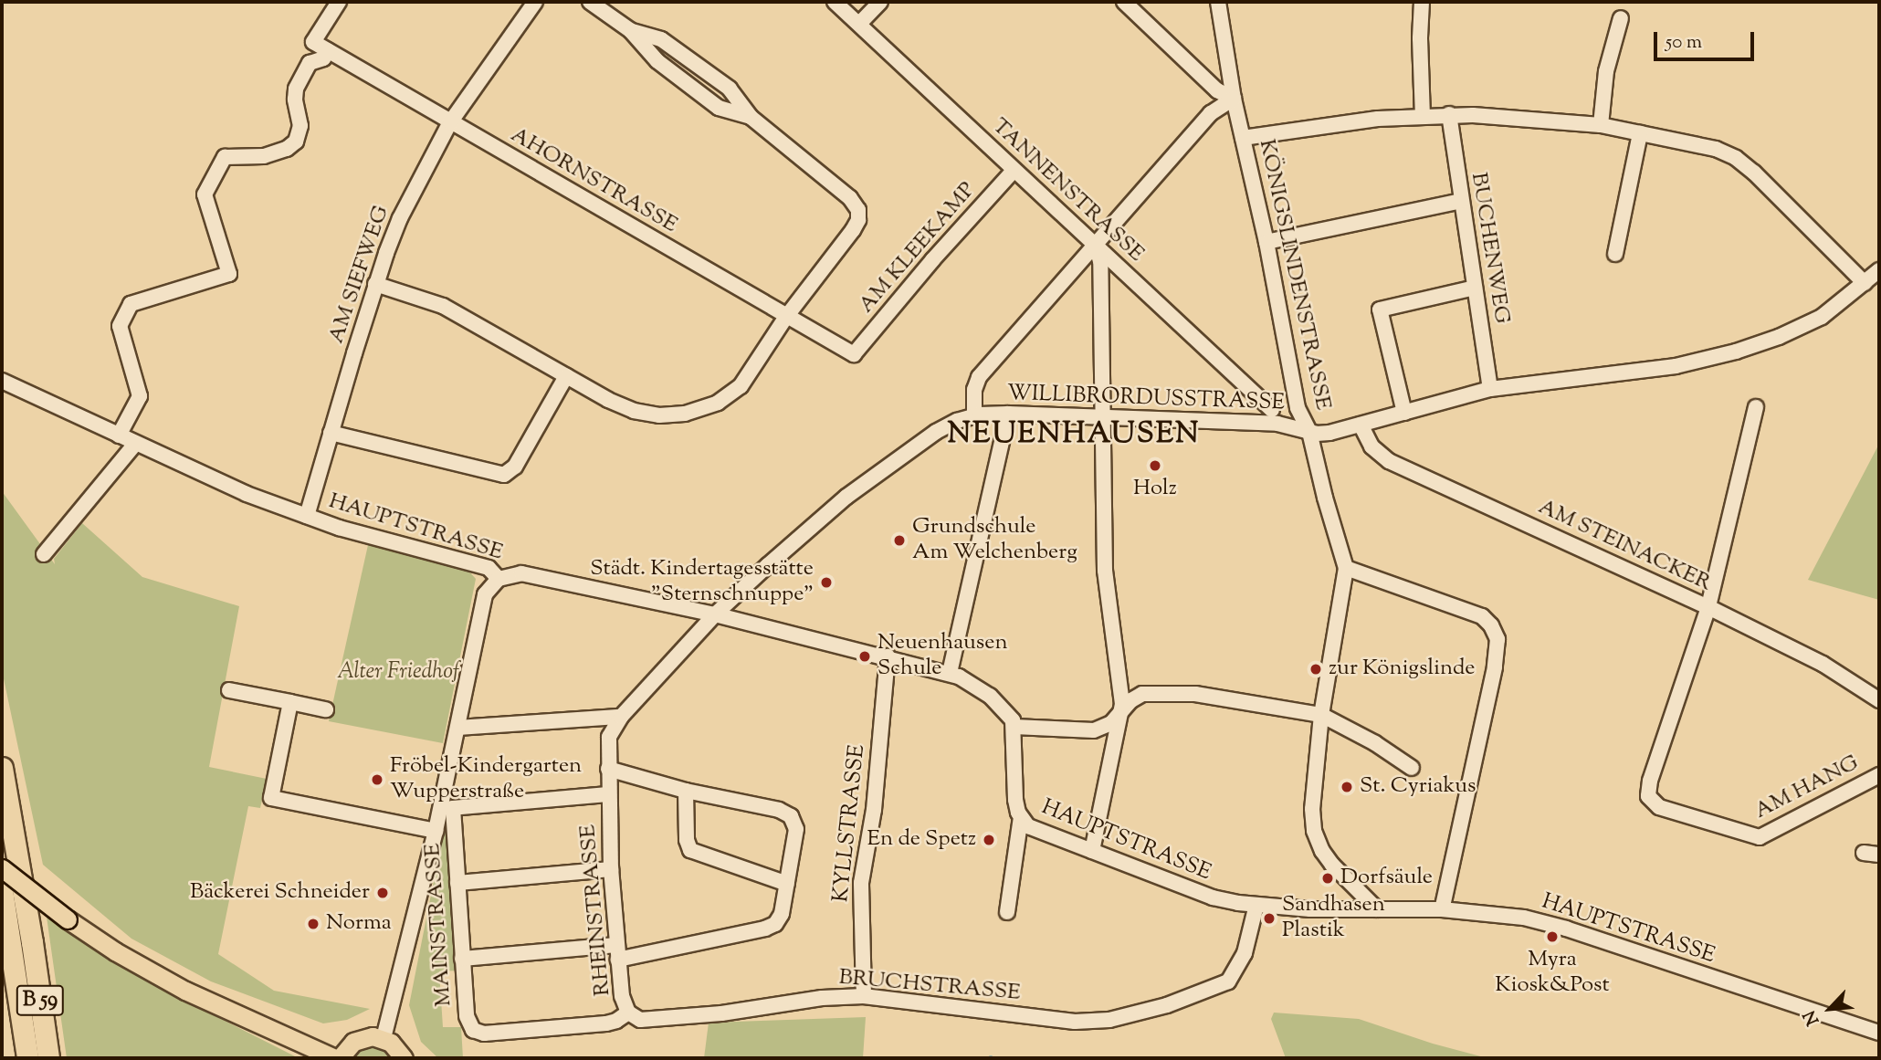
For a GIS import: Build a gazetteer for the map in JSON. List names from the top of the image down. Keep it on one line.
{"streets":{"highway":["B 59"],"street":["AHORNSTRASSE","TANNENSTRASSE","AM KLEEKAMP","BUCHENWEG","AM SIEFWEG","KÖNIGSLINDENSTRASSE","WILLIBRORDUSSTRASSE","HAUPTSTRASSE","AM STEINACKER","AM HANG","KYLLSTRASSE","RHEINSTRASSE","MAINSTRASSE","BRUCHSTRASSE"]},"crossings":[["AHORNSTRASSE","AM KLEEKAMP"],["AHORNSTRASSE","AM SIEFWEG"],["TANNENSTRASSE","AM KLEEKAMP"],["BUCHENWEG","WILLIBRORDUSSTRASSE"],["AM SIEFWEG","HAUPTSTRASSE"],["KÖNIGSLINDENSTRASSE","WILLIBRORDUSSTRASSE"],["KÖNIGSLINDENSTRASSE","HAUPTSTRASSE"],["WILLIBRORDUSSTRASSE","HAUPTSTRASSE"],["WILLIBRORDUSSTRASSE","AM STEINACKER"],["WILLIBRORDUSSTRASSE","RHEINSTRASSE"],["HAUPTSTRASSE","KYLLSTRASSE"],["HAUPTSTRASSE","RHEINSTRASSE"],["HAUPTSTRASSE","BRUCHSTRASSE"],["AM STEINACKER","AM HANG"],["KYLLSTRASSE","BRUCHSTRASSE"],["RHEINSTRASSE","MAINSTRASSE"],["RHEINSTRASSE","BRUCHSTRASSE"],["MAINSTRASSE","BRUCHSTRASSE"]],"districts":["NEUENHAUSEN"],"parks":["Alter Friedhof"],"places":["Holz","Grundschule Am Welchenberg","Städt. Kindertagesstätte \"Sternschnuppe\"","Neuenhausen Schule","zur Königslinde","Fröbel-Kindergarten Wupperstraße","St. Cyriakus","En de Spetz","Dorfsäule","Bäckerei Schneider","Sandhasen Plastik","Norma","Myra Kiosk&Post"],"scale_bar":"50 m","north":"bottom left"}
